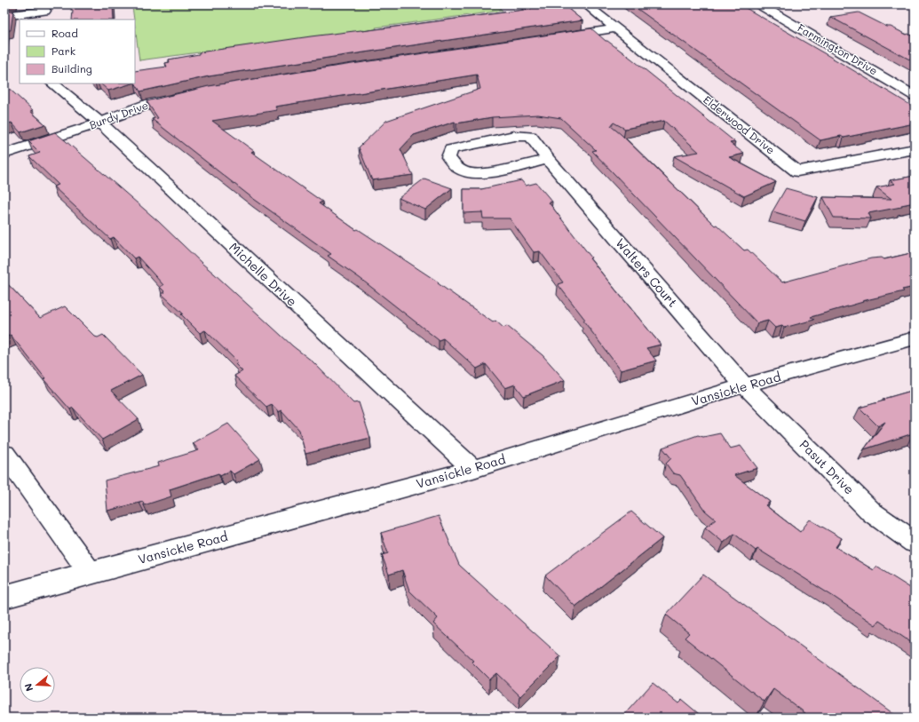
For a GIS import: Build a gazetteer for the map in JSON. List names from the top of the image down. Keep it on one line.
{"streets":{"street":["Farmington Drive","Burdy Drive","Elderwood Drive","Walters Court","Michelle Drive","Vansickle Road","Pasut Drive"]},"crossings":[["Burdy Drive","Michelle Drive"],["Walters Court","Vansickle Road"],["Walters Court","Pasut Drive"],["Michelle Drive","Vansickle Road"],["Vansickle Road","Pasut Drive"]],"legend":["Road","Park","Building"],"north":"left"}
